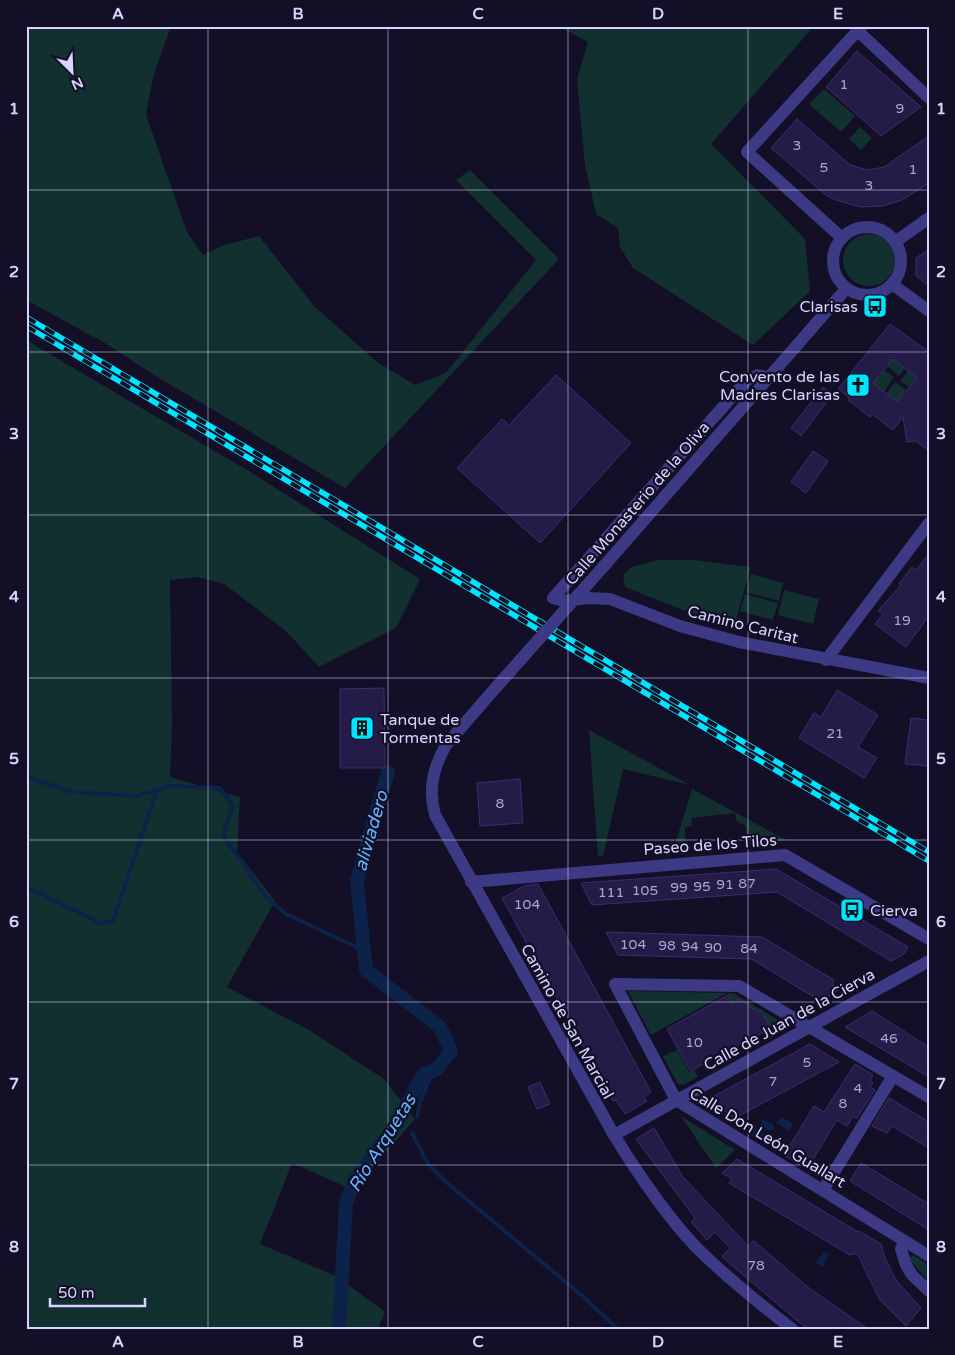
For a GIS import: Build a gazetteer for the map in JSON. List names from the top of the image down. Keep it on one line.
{"streets":{"street":["Calle Monasterio de la Oliva","Camino Caritat","Paseo de los Tilos","Calle de Juan de la Cierva","Camino de San Marcial","Calle Don León Guallart"]},"crossings":[["Calle Monasterio de la Oliva","Camino Caritat"],["Calle Monasterio de la Oliva","Camino de San Marcial"],["Paseo de los Tilos","Camino de San Marcial"],["Calle de Juan de la Cierva","Camino de San Marcial"],["Calle de Juan de la Cierva","Calle Don León Guallart"]],"water":["aliviadero","Río Arquetas"],"places":{"bus stop":["Clarisas","Cierva"],"church":["Convento de las Madres Clarisas"],"building":["Tanque de Tormentas"]},"house_numbers":["1","9","3","5","1","3","19","21","8","87","91","95","99","105","111","104","104","98","94","90","84","46","10","5","7","4","8","78"],"scale_bar":"50 m","north":"bottom right","grid":{"columns":["A","B","C","D","E"],"rows":["1","2","3","4","5","6","7","8"]}}
